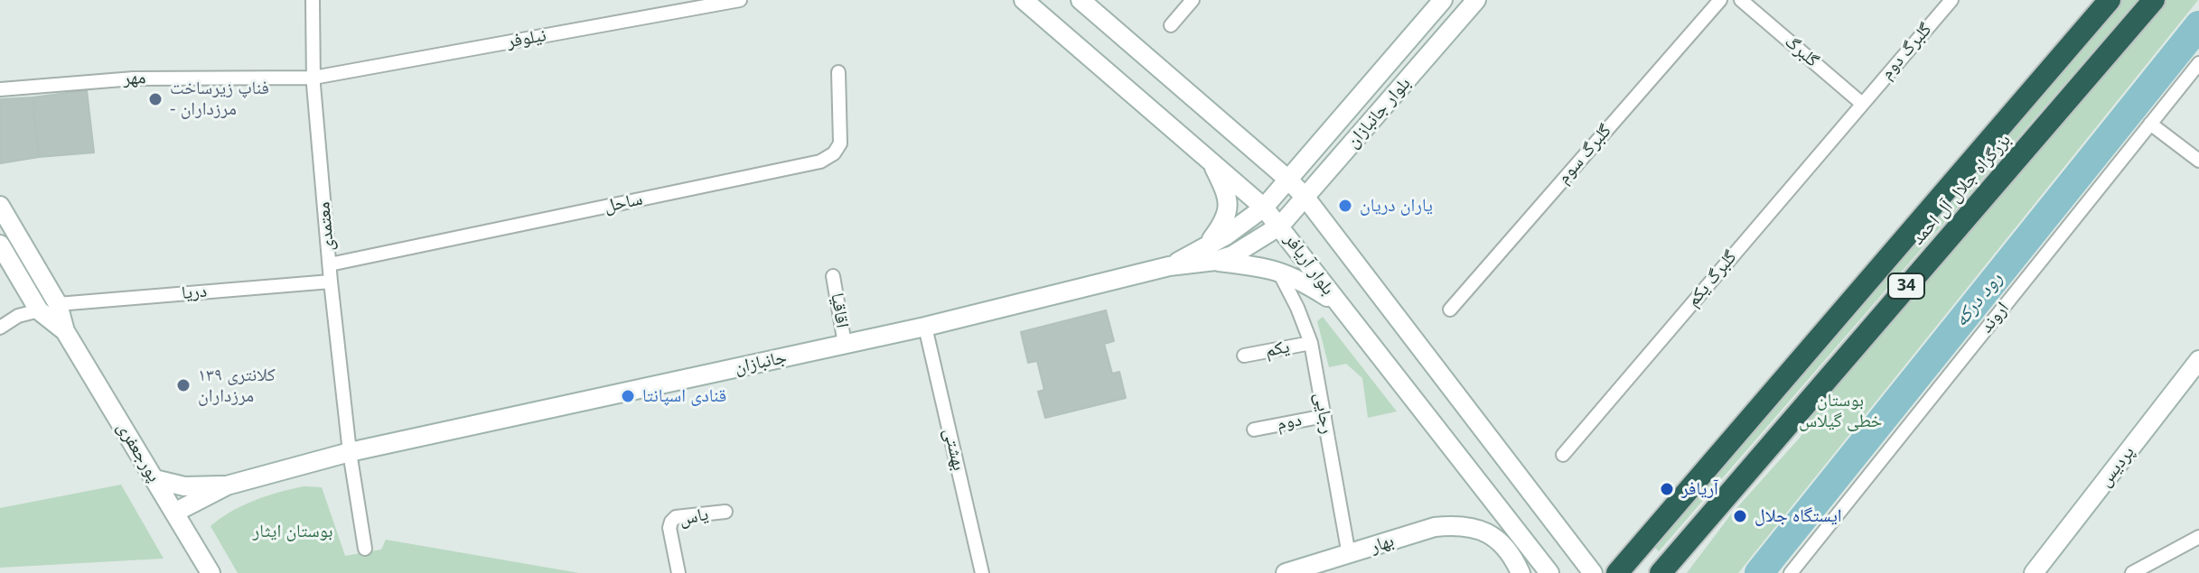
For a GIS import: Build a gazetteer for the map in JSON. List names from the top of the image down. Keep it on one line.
{"streets":{"highway":["بزرگراه جلال آل احمد","34"],"street":["نیلوفر","گلبرگ","گلبرگ دوم","مهر","بلوار جانبازان","گلبرگ سوم","ساحل","معتمدی","بلوار آریافر","گلبرگ یکم","دریا","اقاقیا","اروند","یکم","جانبازان","رجایی","دوم","بهشتی","پورجعفری","پردیس","یاس","بهار"]},"crossings":[["نیلوفر","مهر"],["نیلوفر","معتمدی"],["گلبرگ","گلبرگ دوم"],["گلبرگ","گلبرگ یکم"],["گلبرگ دوم","گلبرگ یکم"],["مهر","معتمدی"],["بلوار جانبازان","بلوار آریافر"],["بلوار جانبازان","جانبازان"],["ساحل","معتمدی"],["معتمدی","دریا"],["معتمدی","جانبازان"],["بلوار آریافر","جانبازان"],["دریا","پورجعفری"],["اقاقیا","جانبازان"],["یکم","رجایی"],["جانبازان","بهشتی"],["جانبازان","پورجعفری"],["رجایی","دوم"],["رجایی","بهار"]],"water":["رود درکه"],"parks":["بوستان خطی گیلاس","بوستان ایثار"],"places":["فناپ زیرساخت - مرزداران","یاران دریان","کلانتری ۱۳۹ مرزداران","قنادی اسپانتا","آریافر","ایستگاه جلال"]}
